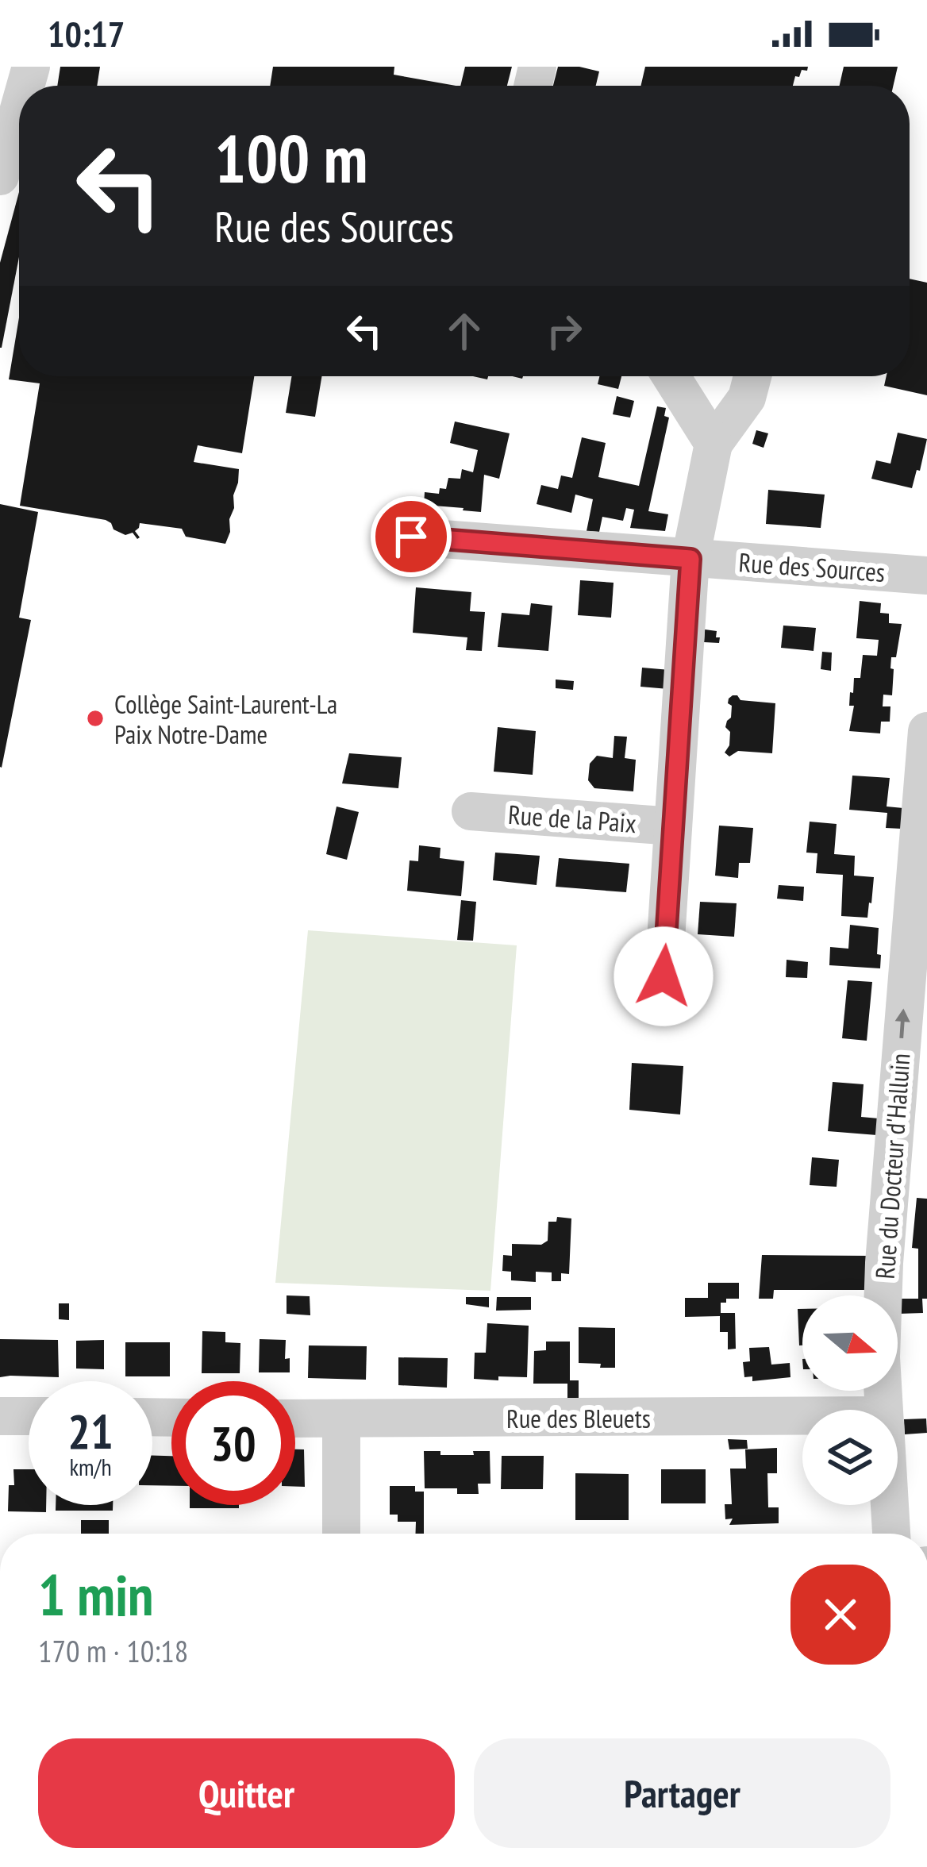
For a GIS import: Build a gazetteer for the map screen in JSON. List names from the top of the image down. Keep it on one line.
{"streets":{"street":["Rue des Sources","Rue de la Paix","Rue du Docteur d'Halluin","Rue des Bleuets"]},"crossings":[["Rue des Sources","Rue de la Paix"]],"one_way":["Rue du Docteur d'Halluin"],"places":["Collège Saint-Laurent-La Paix Notre-Dame"],"north":"right","page":{"status":"10:17","turn":["100 m","Rue des Sources"],"speed":"21 km/h","limit":"30","heading":["1 min","170 m · 10:18"],"buttons":["Quitter","Partager"]}}
